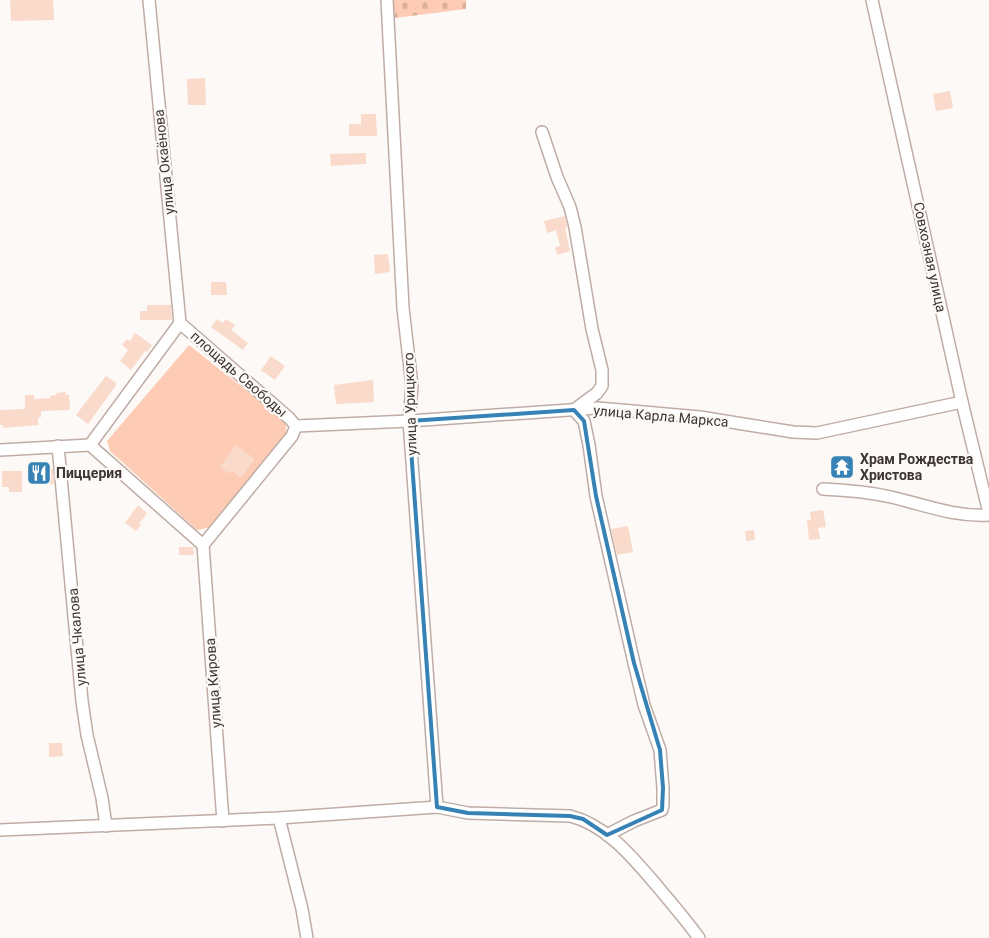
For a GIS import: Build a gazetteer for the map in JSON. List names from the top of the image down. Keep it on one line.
{"streets":{"street":["улица Окаёнова","Совхозная улица","площадь Свободы","улица Урицкого","улица Карла Маркса","улица Чкалова","улица Кирова"]},"crossings":[["улица Окаёнова","площадь Свободы"],["Совхозная улица","улица Карла Маркса"],["площадь Свободы","улица Карла Маркса"],["площадь Свободы","улица Кирова"],["улица Урицкого","улица Карла Маркса"]],"places":{"temple":["Храм Рождества Христова"],"restaurant":["Пиццерия"]}}
